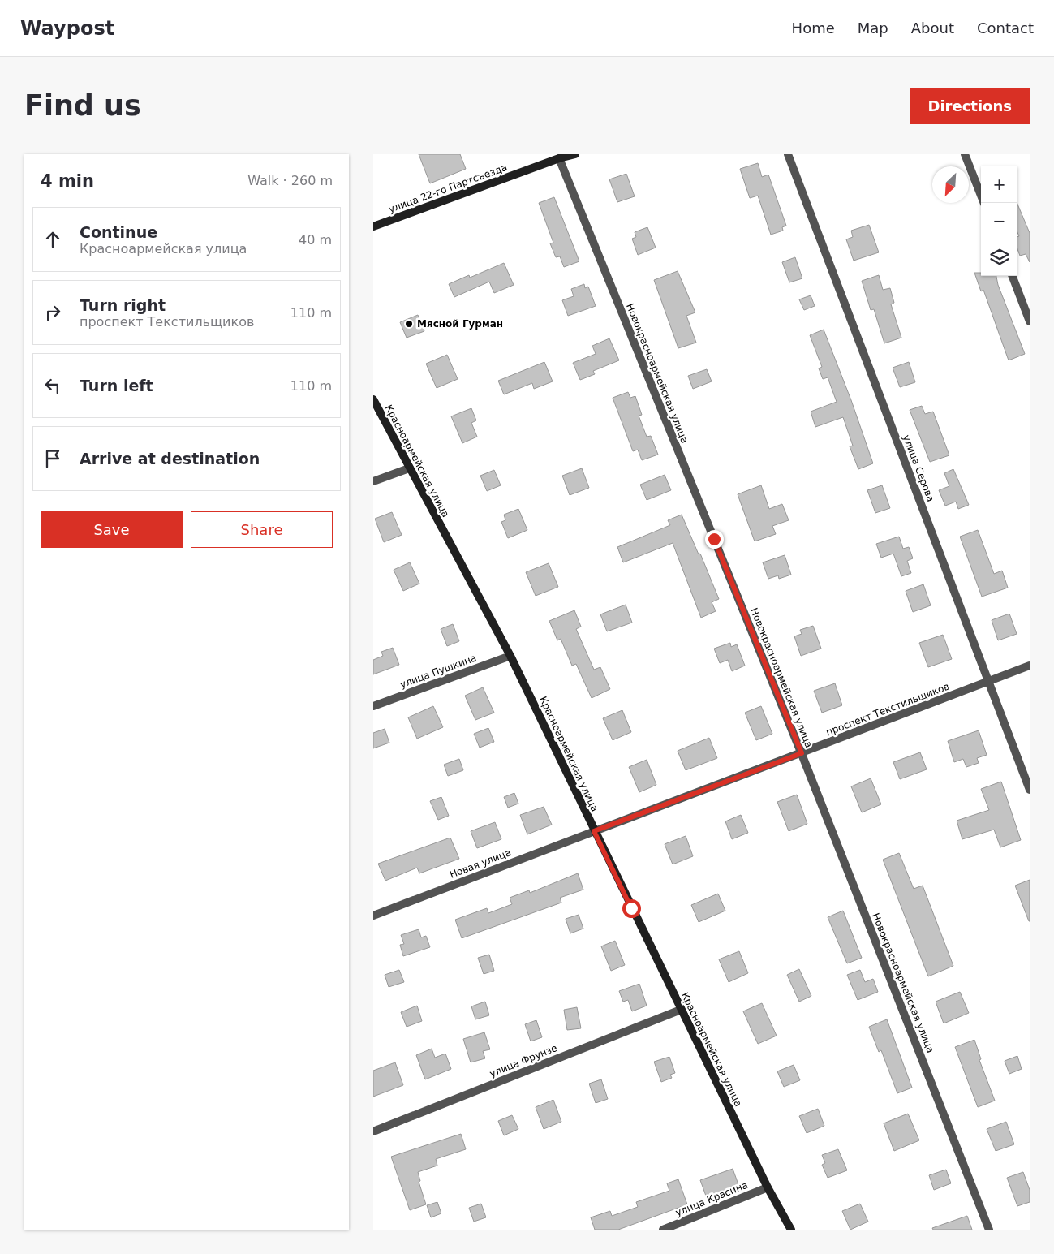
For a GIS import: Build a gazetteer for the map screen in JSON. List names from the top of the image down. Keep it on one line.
{"streets":{"street":["улица 22-го Партсъезда","Новокрасноармейская улица","Красноармейская улица","улица Серова","улица Пушкина","проспект Текстильщиков","Новая улица","улица Фрунзе","улица Красина"]},"crossings":[["улица 22-го Партсъезда","Новокрасноармейская улица"],["Новокрасноармейская улица","проспект Текстильщиков"],["Красноармейская улица","улица Пушкина"],["Красноармейская улица","проспект Текстильщиков"],["Красноармейская улица","Новая улица"],["Красноармейская улица","улица Фрунзе"],["Красноармейская улица","улица Красина"],["улица Серова","проспект Текстильщиков"],["проспект Текстильщиков","Новая улица"]],"places":["Мясной Гурман"],"north":"bottom left","page":{"header":"Waypost","nav":["Home","Map","About","Contact"],"buttons":["Directions",["Save","Share"]],"title":"Find us","heading":["4 min","Walk · 260 m"],"map_buttons":["+","−"],"list":[["Continue","Красноармейская улица","40 m"],["Turn right","проспект Текстильщиков","110 m"],["Turn left","110 m"],"Arrive at destination"]}}
